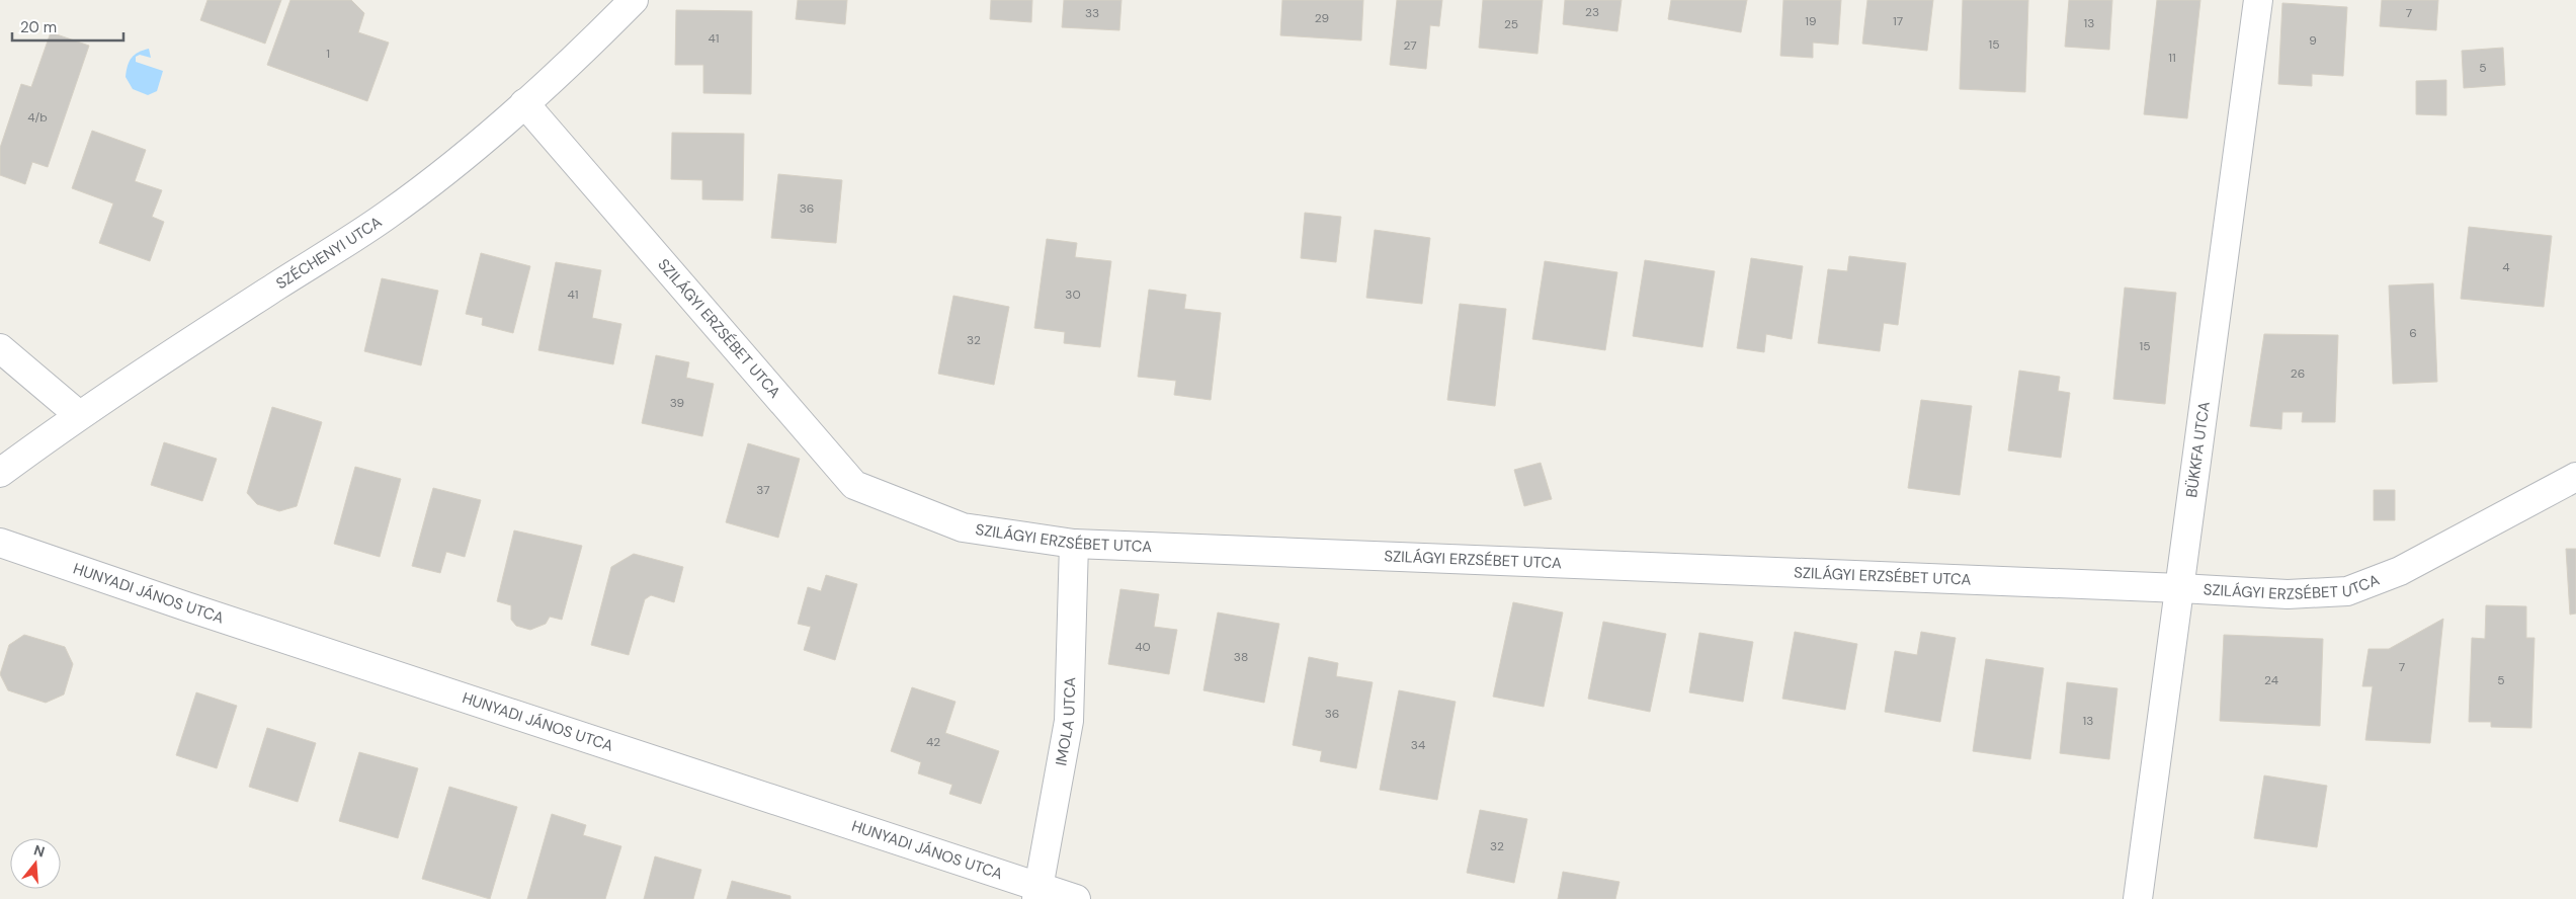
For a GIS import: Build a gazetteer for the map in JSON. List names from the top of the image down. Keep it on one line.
{"streets":{"street":["SZÉCHENYI UTCA","SZILÁGYI ERZSÉBET UTCA","BÜKKFA UTCA","HUNYADI JÁNOS UTCA","IMOLA UTCA"]},"crossings":[["SZÉCHENYI UTCA","SZILÁGYI ERZSÉBET UTCA"],["SZILÁGYI ERZSÉBET UTCA","BÜKKFA UTCA"],["SZILÁGYI ERZSÉBET UTCA","IMOLA UTCA"],["HUNYADI JÁNOS UTCA","IMOLA UTCA"]],"house_numbers":["23","33","7","29","19","17","13","25","41","9","15","27","1","11","5","4/b","36","4","41","30","6","32","15","26","39","37","40","38","7","24","5","36","13","42","34","32"],"scale_bar":"20 m","north":"top"}
